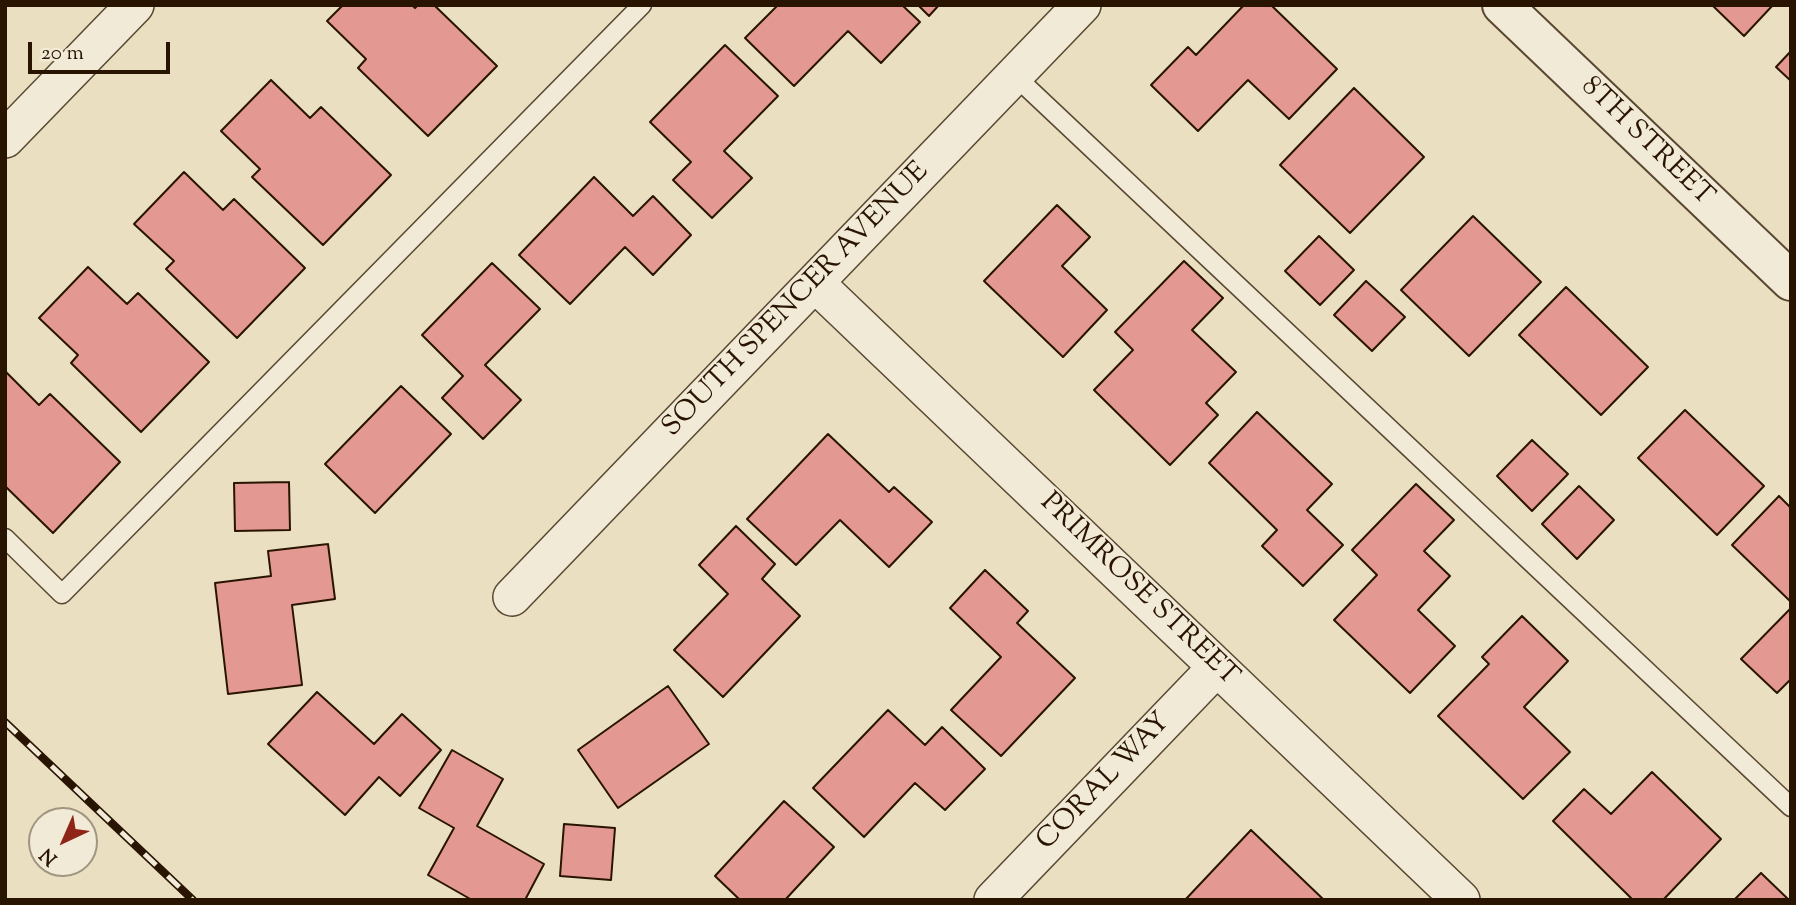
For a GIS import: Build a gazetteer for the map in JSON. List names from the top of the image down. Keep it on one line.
{"streets":{"street":["8TH STREET","SOUTH SPENCER AVENUE","PRIMROSE STREET","CORAL WAY"]},"crossings":[["SOUTH SPENCER AVENUE","PRIMROSE STREET"],["PRIMROSE STREET","CORAL WAY"]],"scale_bar":"20 m","north":"bottom left"}
